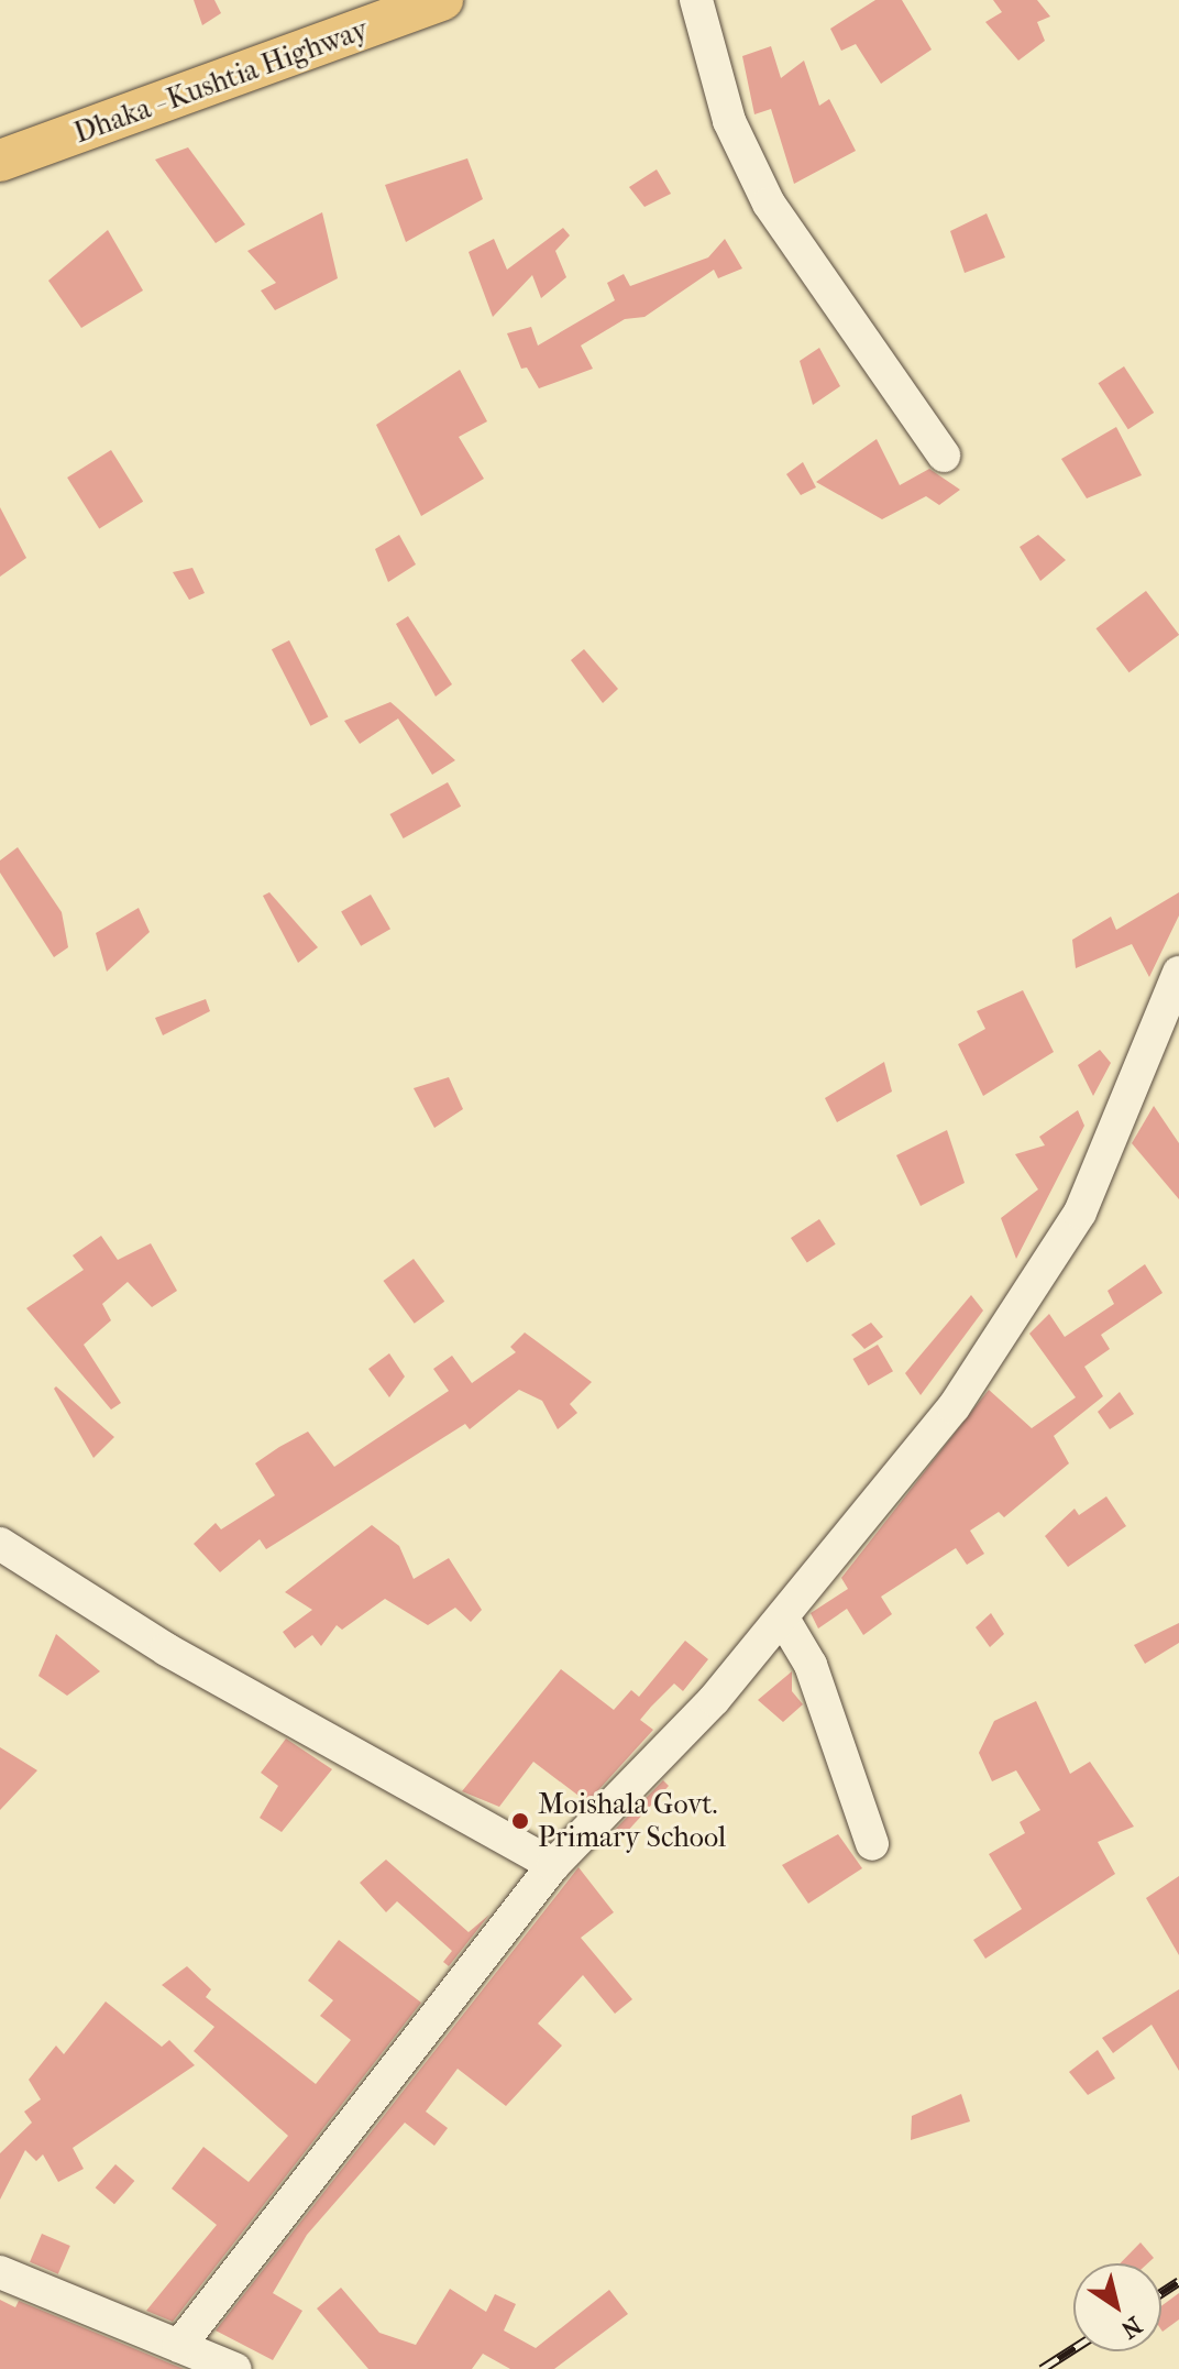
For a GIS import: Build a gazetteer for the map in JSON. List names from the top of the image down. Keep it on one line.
{"streets":{"main road":["Dhaka - Kushtia Highway"]},"places":["Moishala Govt. Primary School"],"north":"bottom right"}
